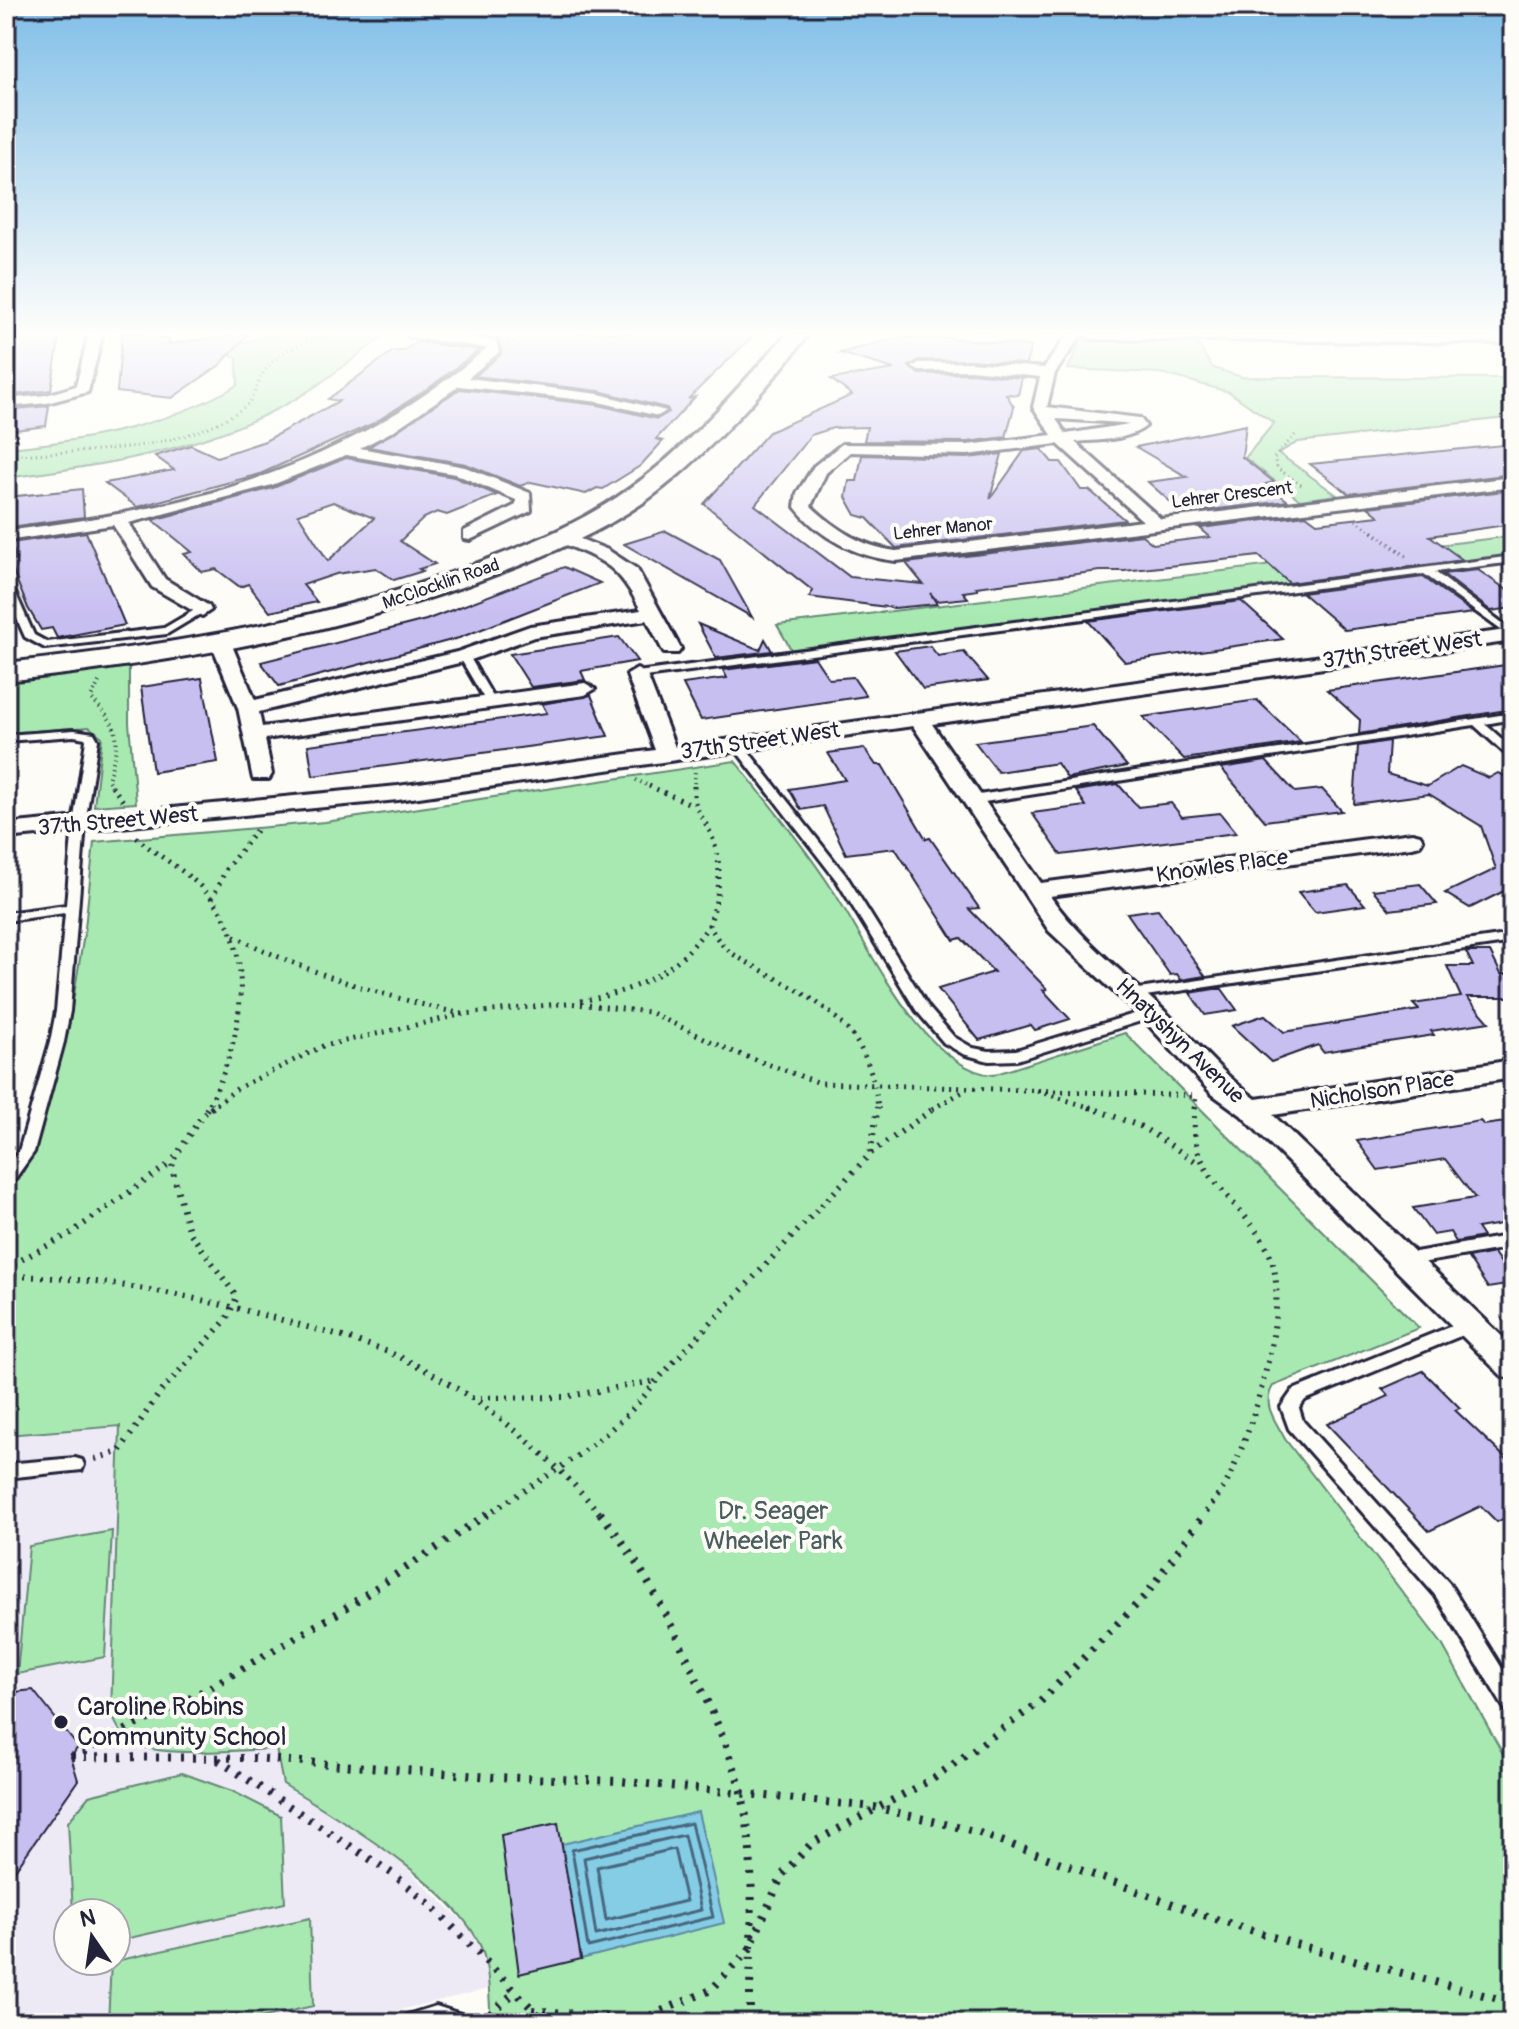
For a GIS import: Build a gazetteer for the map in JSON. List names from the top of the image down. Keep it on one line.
{"streets":{"street":["Lehrer Crescent","Lehrer Manor","McClocklin Road","37th Street West","Knowles Place","Hnatyshyn Avenue","Nicholson Place"]},"crossings":[["Lehrer Crescent","Lehrer Manor"],["37th Street West","Hnatyshyn Avenue"],["Knowles Place","Hnatyshyn Avenue"],["Hnatyshyn Avenue","Nicholson Place"]],"parks":["Dr. Seager Wheeler Park"],"places":["Caroline Robins Community School"],"north":"top"}
